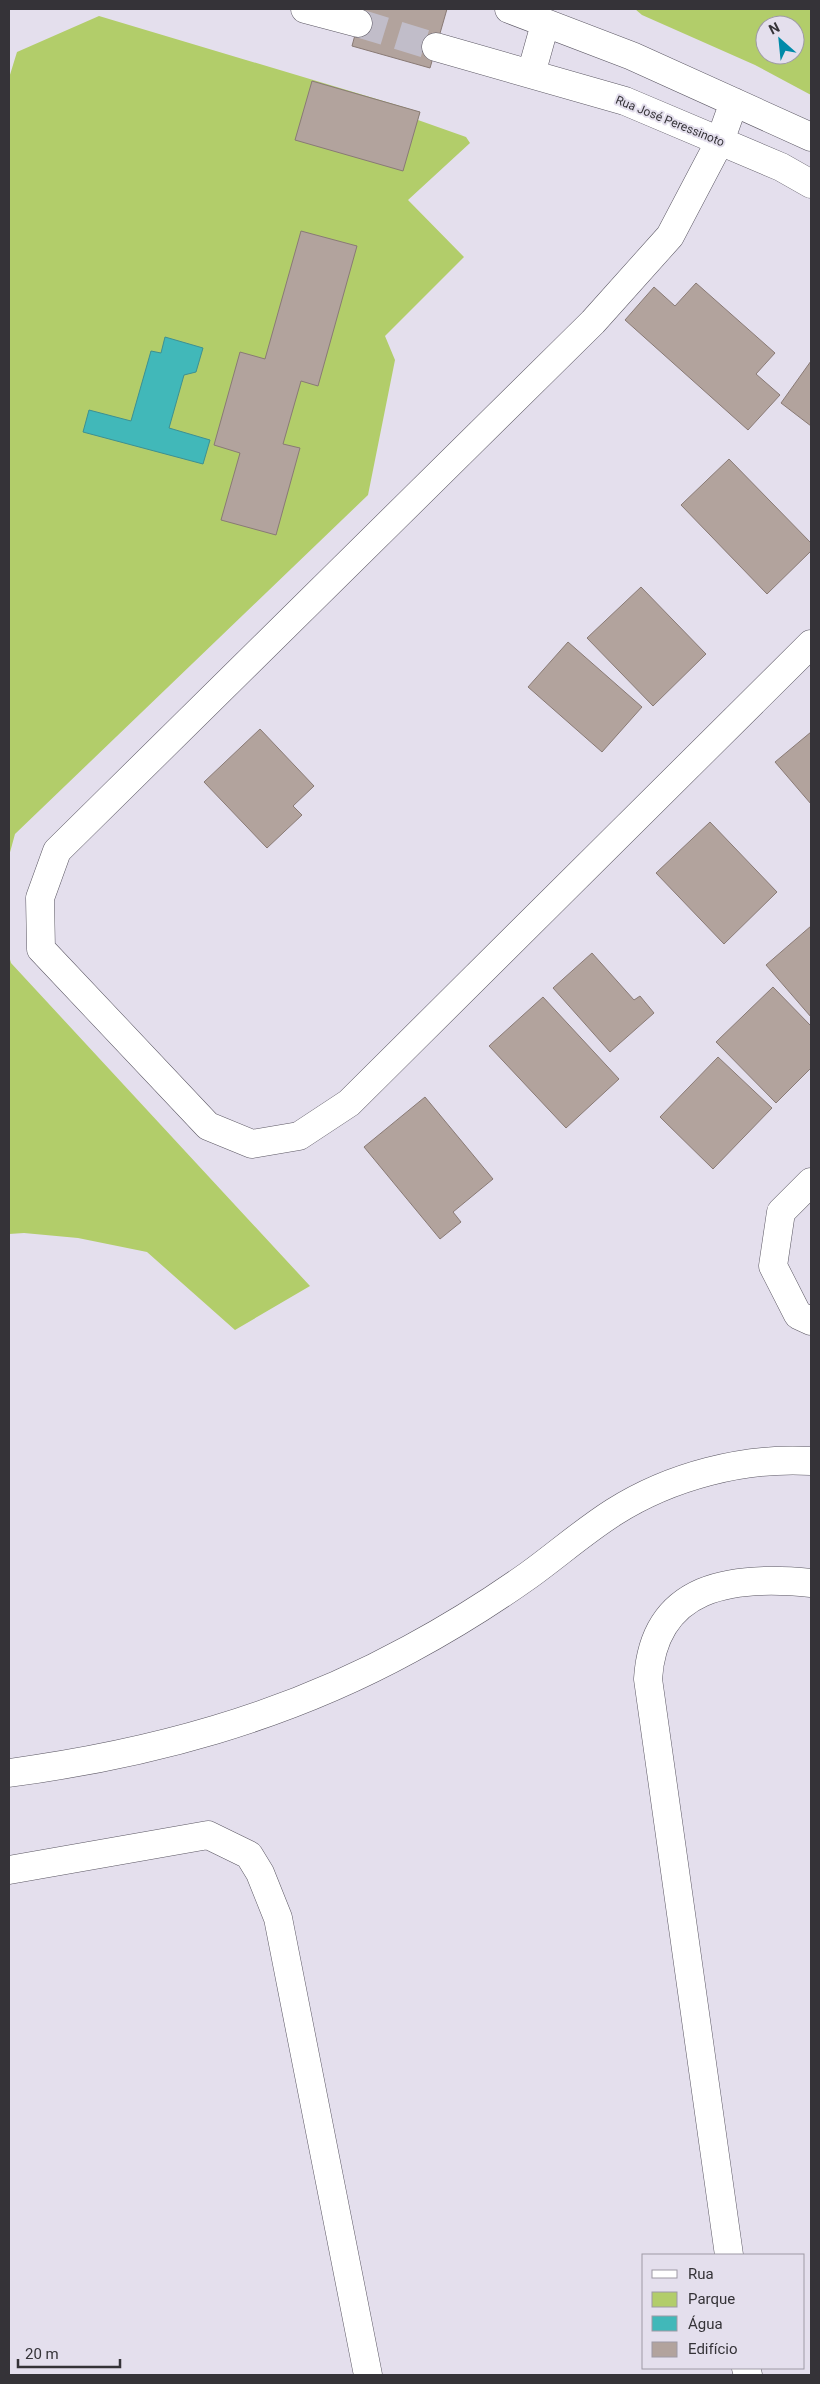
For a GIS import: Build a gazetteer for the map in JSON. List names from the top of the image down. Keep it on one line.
{"streets":{"street":["Rua José Peressinoto"]},"legend":["Rua","Parque","Água","Edifício"],"scale_bar":"20 m","north":"top left"}
